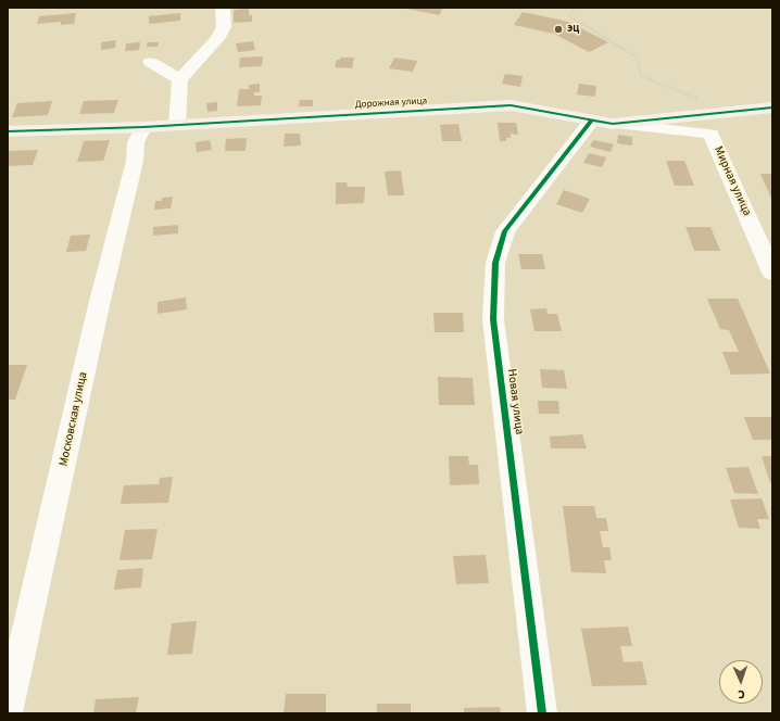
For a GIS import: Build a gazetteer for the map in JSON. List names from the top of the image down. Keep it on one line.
{"streets":{"street":["Дорожная улица","Мирная улица","Новая улица","Московская улица"]},"crossings":[["Дорожная улица","Мирная улица"],["Дорожная улица","Новая улица"],["Дорожная улица","Московская улица"],["Мирная улица","Новая улица"]],"places":["ЭЦ"],"north":"bottom"}
